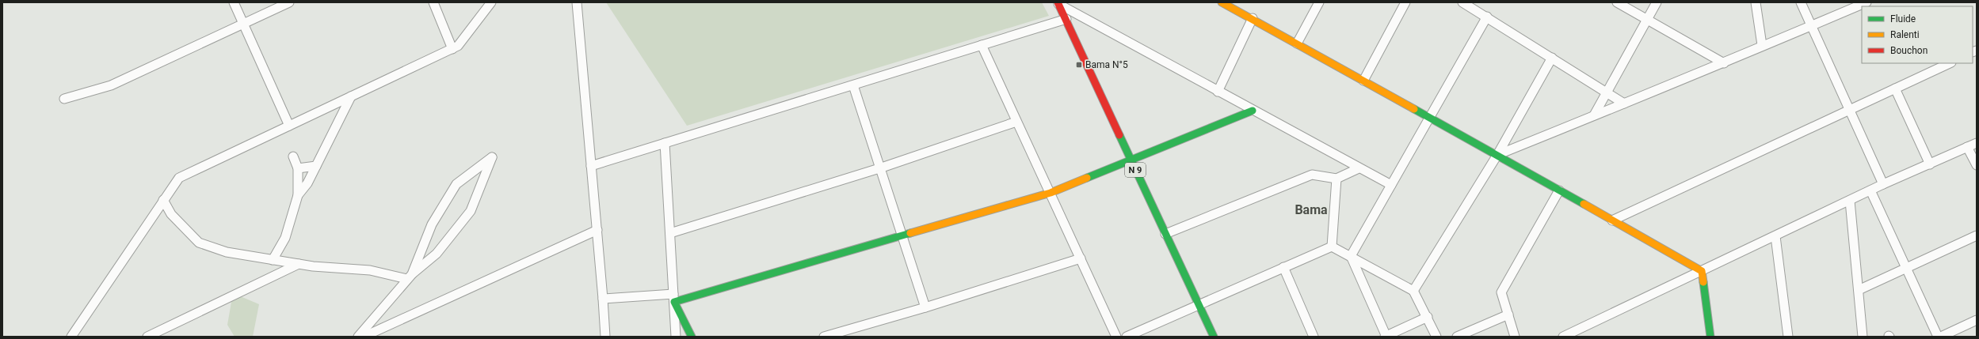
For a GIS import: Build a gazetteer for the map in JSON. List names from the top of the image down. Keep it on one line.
{"streets":{"street":["N 9"]},"districts":["Bama"],"places":{"transit":["Bama N°5"]},"legend":["Fluide","Ralenti","Bouchon"]}
